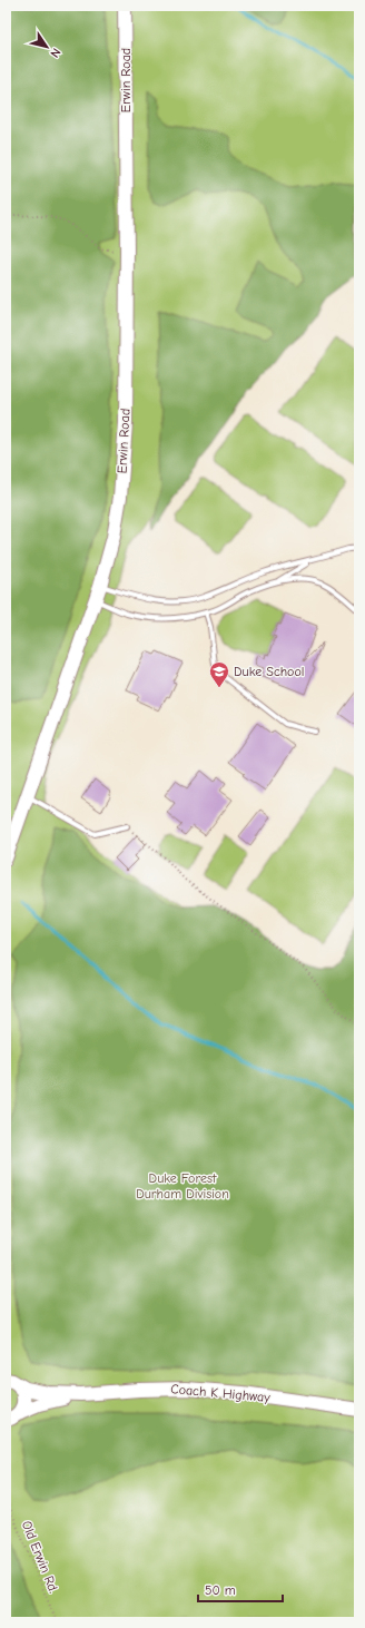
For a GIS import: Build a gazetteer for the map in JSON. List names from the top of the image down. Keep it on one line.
{"streets":{"main road":["Erwin Road","Coach K Highway"],"path":["Old Erwin Rd."]},"parks":["Duke Forest Durham Division"],"places":{"school or university":["Duke School"]},"scale_bar":"50 m","north":"bottom right"}
